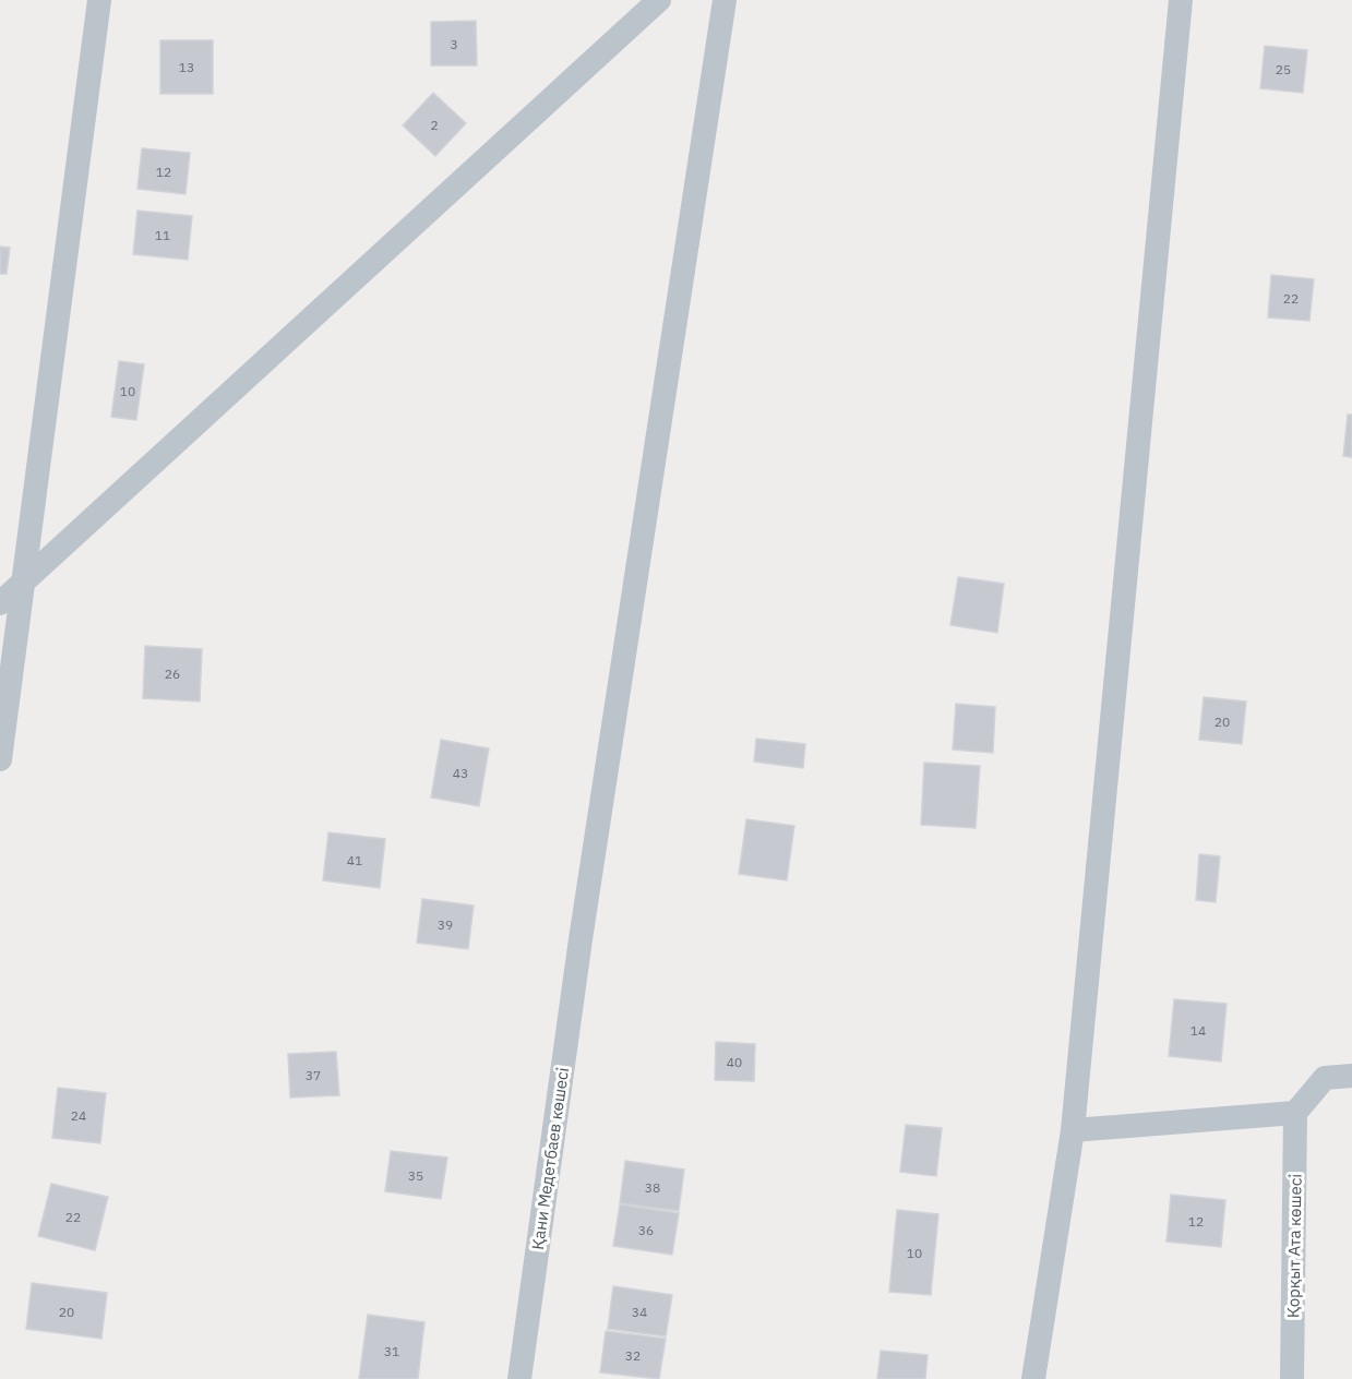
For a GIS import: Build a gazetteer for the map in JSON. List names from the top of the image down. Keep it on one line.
{"streets":{"street":["Қани Медетбаев көшесі","Қорқыт Ата көшесі"]},"house_numbers":["3","13","25","2","12","11","22","10","26","20","43","41","39","14","40","37","24","35","38","22","12","36","10","20","34","31","32"]}
